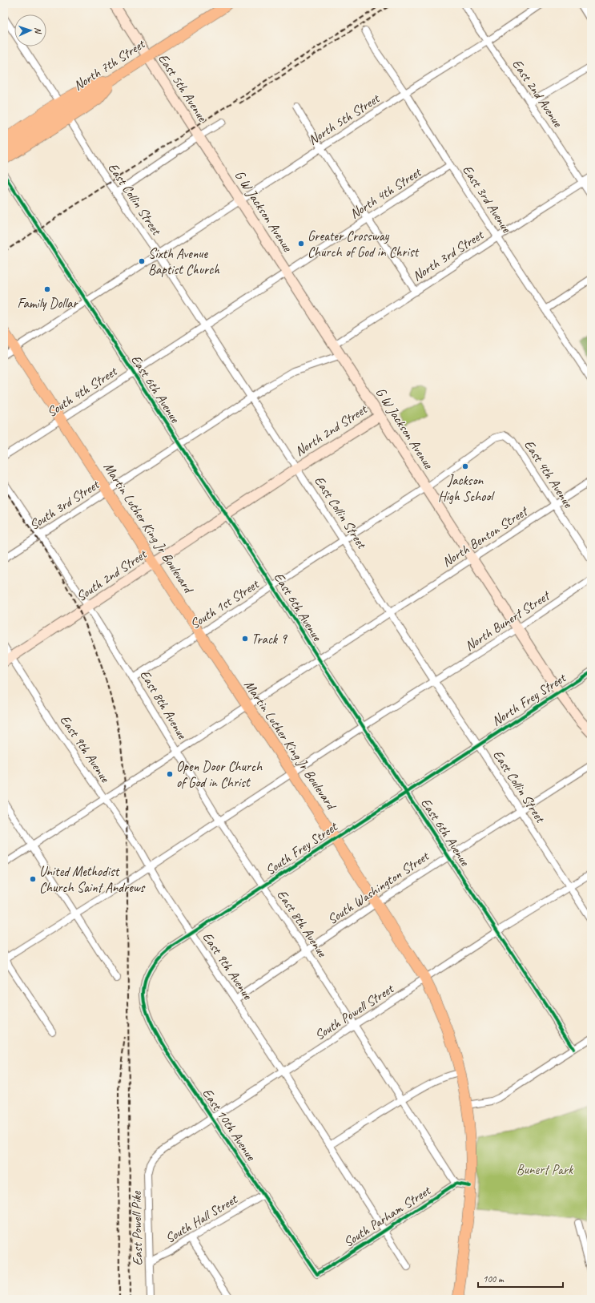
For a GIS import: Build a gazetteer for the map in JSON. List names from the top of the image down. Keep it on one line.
{"streets":{"main road":["North 7th Street","Martin Luther King Jr Boulevard"],"street":["East 5th Avenue","East 2nd Avenue","North 5th Street","North 4th Street","East Collin Street","East 3rd Avenue","G W Jackson Avenue","North 3rd Street","East 6th Avenue","South 4th Street","North 2nd Street","East 4th Avenue","South 3rd Street","North Benton Street","South 2nd Street","South 1st Street","North Bunert Street","North Frey Street","East 8th Avenue","East 9th Avenue","South Frey Street","South Washington Street","South Powell Street","East 10th Avenue","South Parham Street","South Hall Street","East Powell Pike"]},"crossings":[["North 7th Street","East 5th Avenue"],["East 5th Avenue","G W Jackson Avenue"],["East 2nd Avenue","North 5th Street"],["East 2nd Avenue","North 3rd Street"],["North 5th Street","East Collin Street"],["North 5th Street","East 3rd Avenue"],["North 5th Street","G W Jackson Avenue"],["North 5th Street","East 6th Avenue"],["North 5th Street","Martin Luther King Jr Boulevard"],["North 4th Street","East Collin Street"],["North 4th Street","East 3rd Avenue"],["North 4th Street","G W Jackson Avenue"],["North 4th Street","South 4th Street"],["East Collin Street","South 4th Street"],["East Collin Street","North 2nd Street"],["East Collin Street","South 3rd Street"],["East Collin Street","North Benton Street"],["East Collin Street","South 2nd Street"],["East Collin Street","South 1st Street"],["East Collin Street","North Bunert Street"],["East Collin Street","North Frey Street"],["East Collin Street","South Frey Street"],["East Collin Street","South Washington Street"],["East Collin Street","South Powell Street"],["East 3rd Avenue","North 3rd Street"],["G W Jackson Avenue","North 3rd Street"],["G W Jackson Avenue","North 2nd Street"],["G W Jackson Avenue","North Benton Street"],["G W Jackson Avenue","South 1st Street"],["G W Jackson Avenue","North Bunert Street"],["G W Jackson Avenue","North Frey Street"],["East 6th Avenue","South 4th Street"],["East 6th Avenue","South 3rd Street"],["East 6th Avenue","North Benton Street"],["East 6th Avenue","South 2nd Street"],["East 6th Avenue","South 1st Street"],["East 6th Avenue","North Bunert Street"],["East 6th Avenue","South Frey Street"],["East 6th Avenue","South Washington Street"],["East 6th Avenue","South Powell Street"],["South 4th Street","Martin Luther King Jr Boulevard"],["North 2nd Street","South 2nd Street"],["East 4th Avenue","North Benton Street"],["East 4th Avenue","South 1st Street"],["South 3rd Street","Martin Luther King Jr Boulevard"],["South 3rd Street","East 8th Avenue"],["Martin Luther King Jr Boulevard","North Benton Street"],["Martin Luther King Jr Boulevard","South 2nd Street"],["Martin Luther King Jr Boulevard","South 1st Street"],["Martin Luther King Jr Boulevard","North Bunert Street"],["Martin Luther King Jr Boulevard","South Frey Street"],["Martin Luther King Jr Boulevard","South Washington Street"],["Martin Luther King Jr Boulevard","South Powell Street"],["North Benton Street","East 8th Avenue"],["North Benton Street","East 9th Avenue"],["South 2nd Street","East 8th Avenue"],["South 2nd Street","East 9th Avenue"],["South 1st Street","East 8th Avenue"],["North Bunert Street","East 8th Avenue"],["North Bunert Street","East 9th Avenue"],["North Frey Street","South Frey Street"],["East 8th Avenue","South Frey Street"],["East 8th Avenue","South Washington Street"],["East 8th Avenue","South Powell Street"],["East 8th Avenue","South Parham Street"],["East 9th Avenue","South Frey Street"],["East 9th Avenue","South Washington Street"],["East 9th Avenue","South Powell Street"],["East 9th Avenue","South Parham Street"],["South Frey Street","East 10th Avenue"],["South Powell Street","East 10th Avenue"],["South Powell Street","East Powell Pike"],["East 10th Avenue","South Parham Street"],["East 10th Avenue","South Hall Street"],["South Hall Street","East Powell Pike"]],"parks":["Bunert Park"],"places":["Greater Crossway Church of God in Christ","Sixth Avenue Baptist Church","Family Dollar","Jackson High School","Track 9","Open Door Church of God in Christ","United Methodist Church Saint Andrews"],"scale_bar":"100 m","north":"right"}
